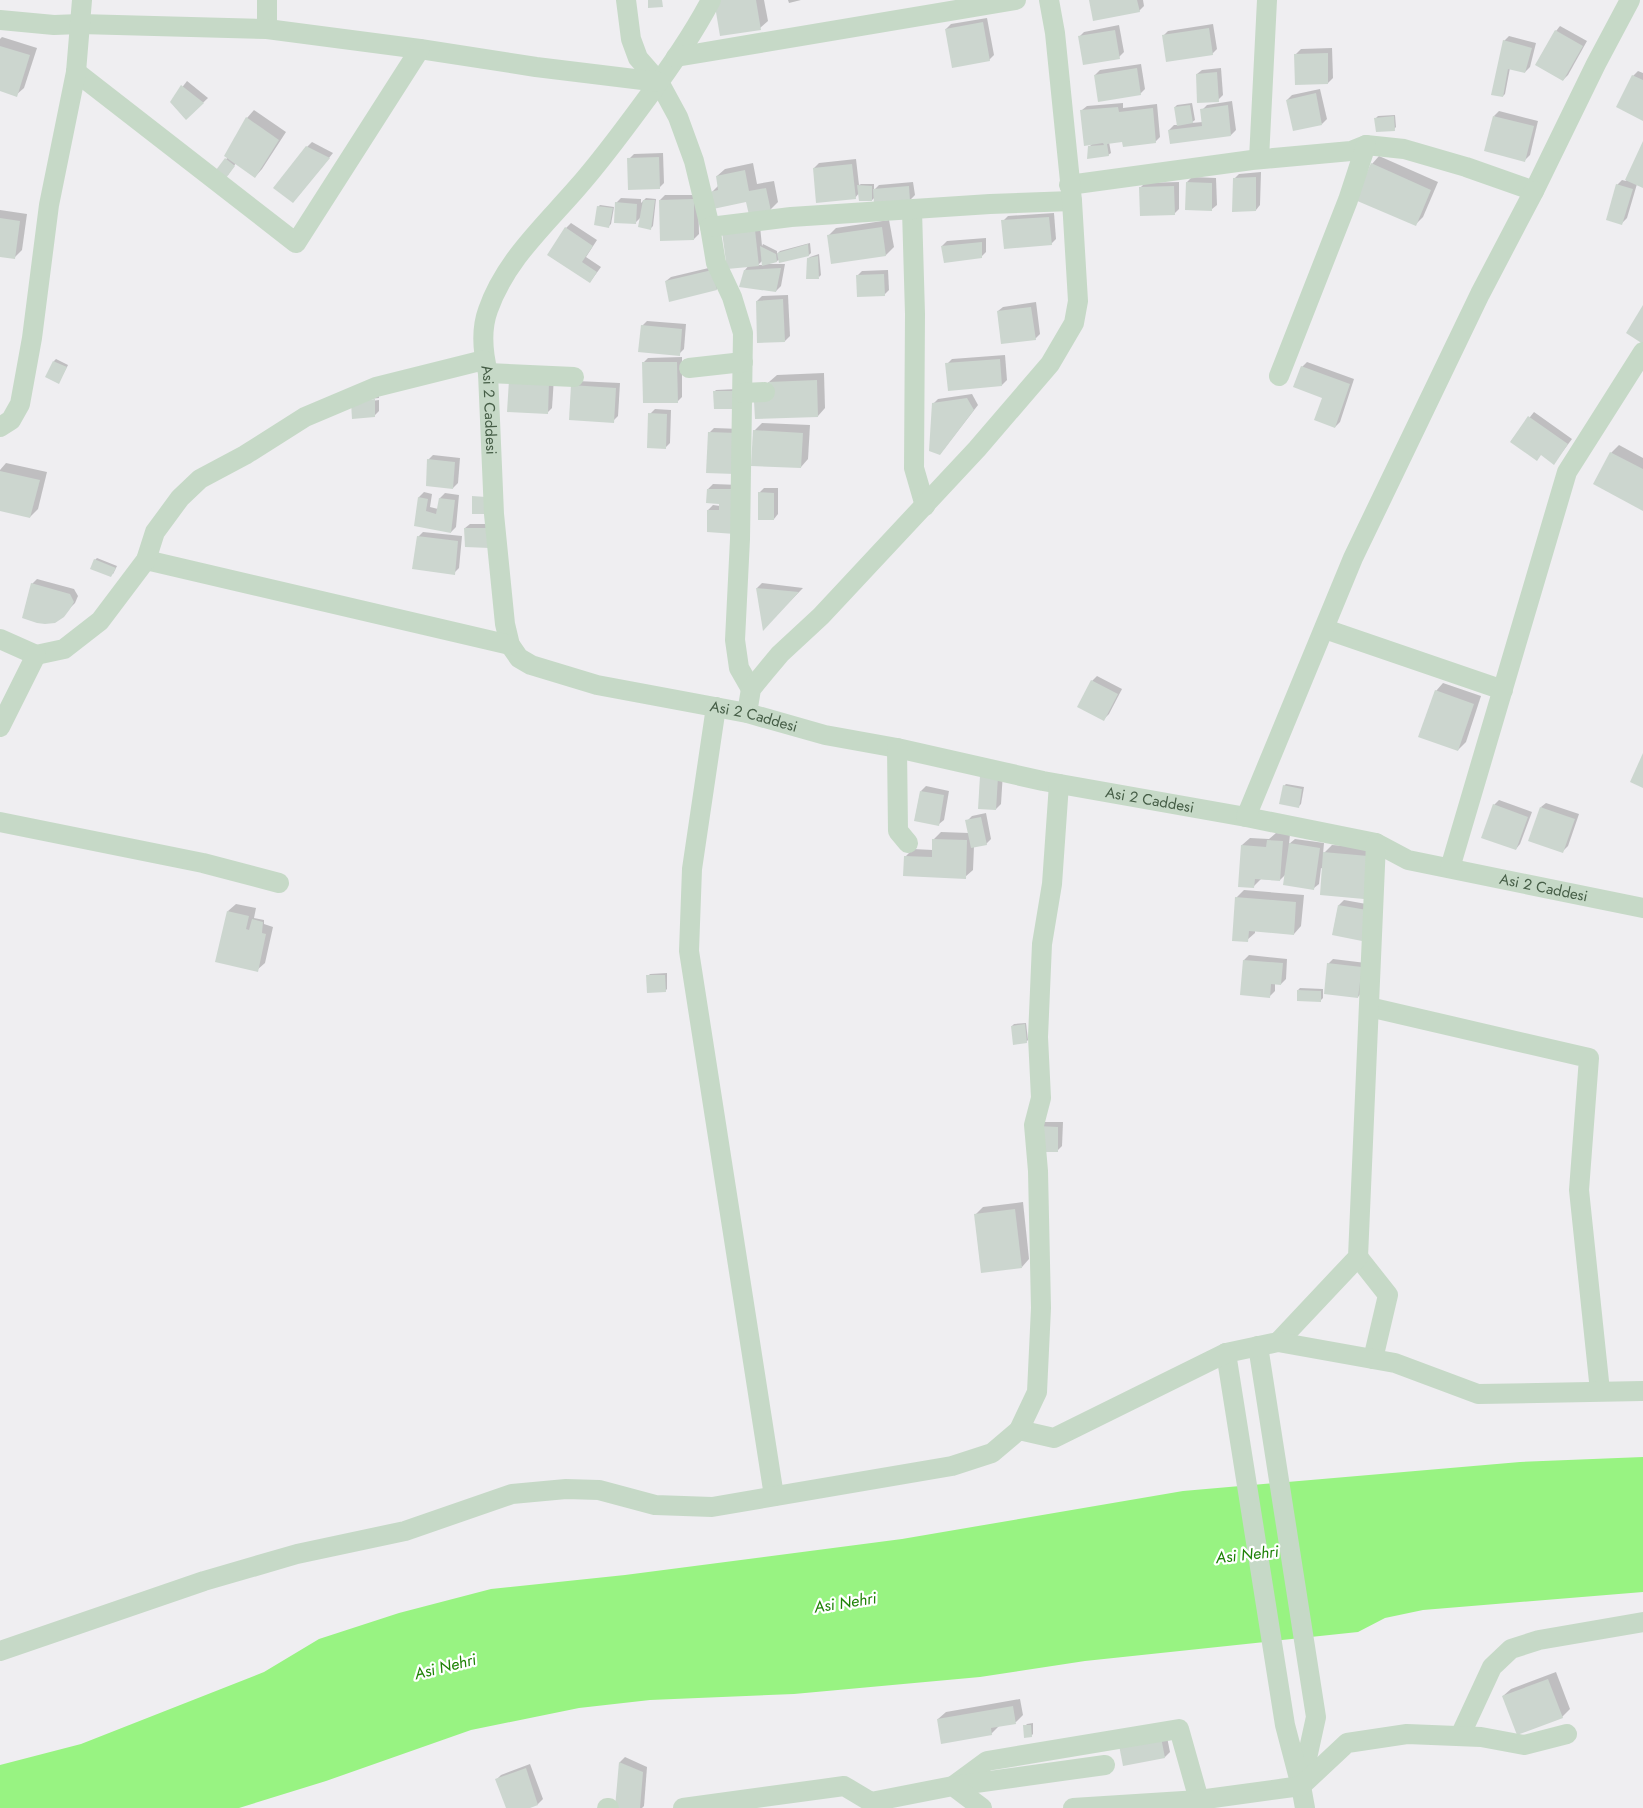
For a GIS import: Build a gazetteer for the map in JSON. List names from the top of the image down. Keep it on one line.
{"streets":{"street":["Asi 2 Caddesi"]},"water":["Asi Nehri"]}
